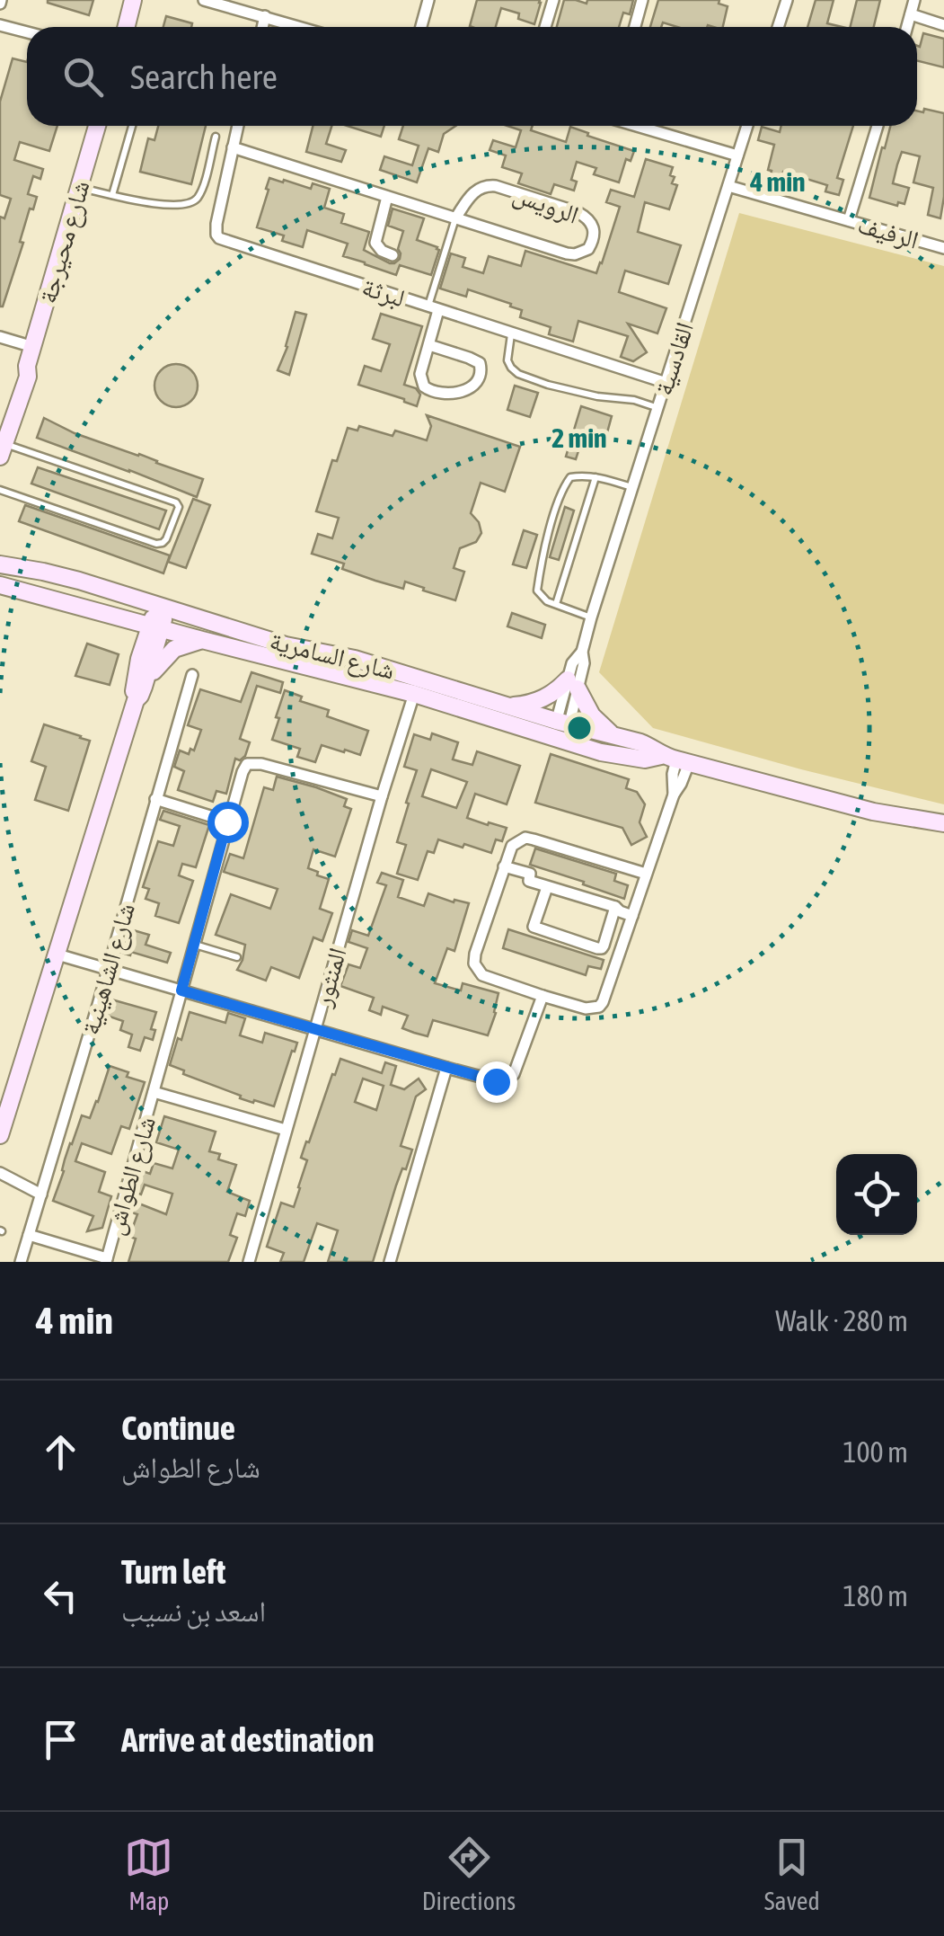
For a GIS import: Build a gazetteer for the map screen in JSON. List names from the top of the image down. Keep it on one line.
{"streets":{"street":["الرويس","الرفيف","شارع محيرجة","لبرثة","القادسية","شارع السامرية","شارع الشاهينية","المنثور","شارع الطواش"]},"crossings":[["الرويس","لبرثة"],["الرفيف","القادسية"],["لبرثة","القادسية"],["القادسية","شارع السامرية"],["شارع السامرية","شارع الشاهينية"],["شارع السامرية","المنثور"],["شارع الشاهينية","شارع الطواش"],["المنثور","شارع الطواش"]],"page":{"search":"Search here","heading":["4 min","Walk · 280 m"],"list":[["Continue","شارع الطواش","100 m"],["Turn left","اسعد بن نسيب","180 m"],"Arrive at destination"],"nav":["Map","Directions","Saved"]},"rings":["4 min","2 min"]}
